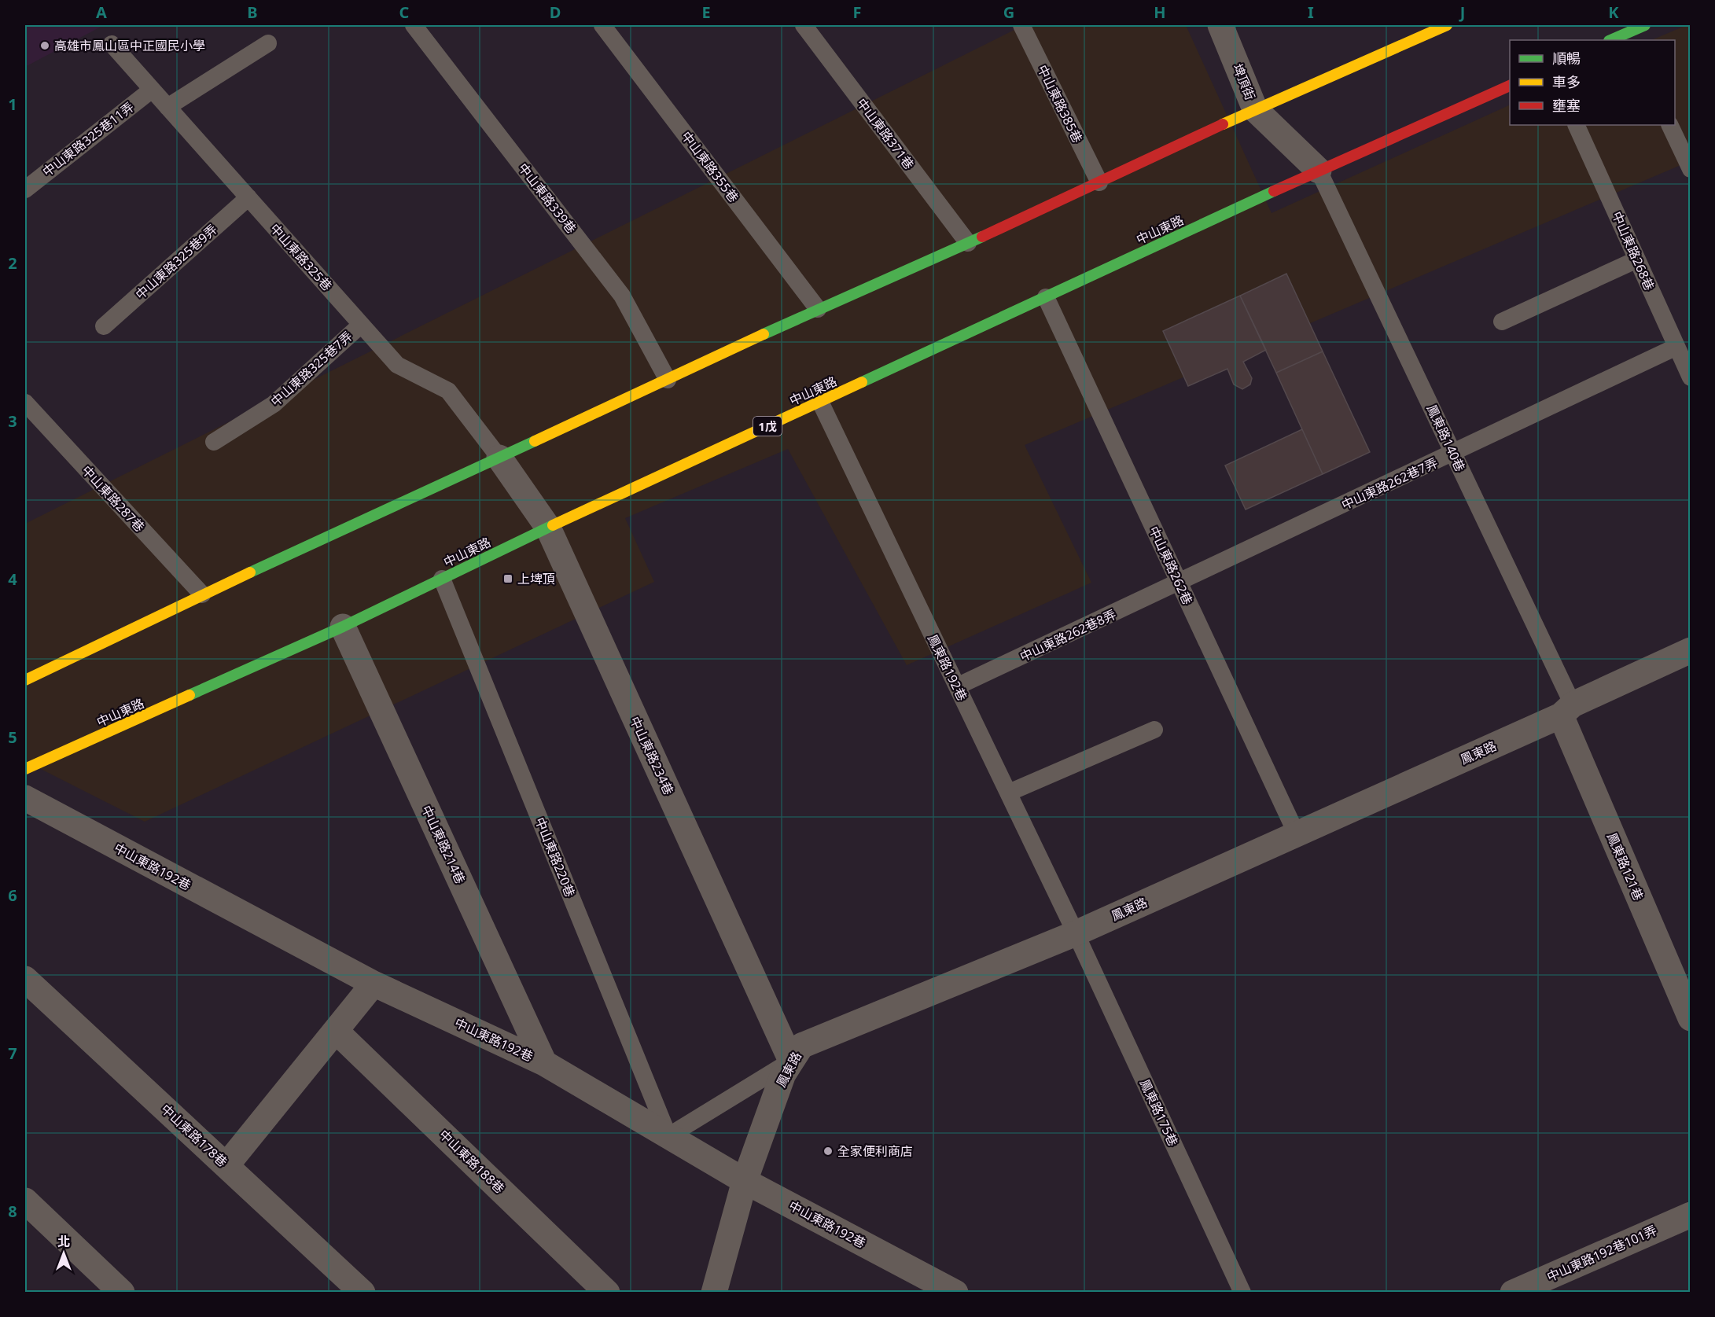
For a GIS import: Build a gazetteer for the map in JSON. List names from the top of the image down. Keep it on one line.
{"streets":{"main road":["中山東路","1戊"],"street":["埤頂街","鳳東路","中山東路234巷","中山東路214巷","中山東路192巷","鳳東路121巷","中山東路178巷","中山東路188巷","中山東路192巷101弄"],"lane":["中山東路385巷","中山東路371巷","中山東路325巷11弄","中山東路355巷","中山東路339巷","中山東路268巷","中山東路325巷","中山東路325巷9弄","中山東路325巷7弄","鳳東路140巷","中山東路262巷7弄","中山東路287巷","中山東路262巷","中山東路262巷8弄","鳳東路192巷","中山東路220巷","鳳東路175巷"]},"crossings":[["埤頂街","中山東路"],["埤頂街","鳳東路140巷"],["中山東路325巷11弄","中山東路325巷"],["中山東路","鳳東路140巷"],["中山東路","中山東路262巷"],["中山東路","鳳東路192巷"],["中山東路","中山東路234巷"],["中山東路","中山東路214巷"],["中山東路","中山東路220巷"],["中山東路268巷","中山東路262巷7弄"],["中山東路325巷","中山東路325巷9弄"],["中山東路325巷","中山東路325巷7弄"],["中山東路325巷","中山東路234巷"],["鳳東路140巷","中山東路262巷7弄"],["鳳東路140巷","鳳東路"],["鳳東路140巷","鳳東路121巷"],["中山東路262巷7弄","中山東路262巷"],["中山東路262巷7弄","中山東路262巷8弄"],["中山東路262巷","中山東路262巷8弄"],["中山東路262巷","鳳東路"],["中山東路262巷8弄","鳳東路192巷"],["鳳東路192巷","鳳東路"],["鳳東路192巷","鳳東路175巷"],["鳳東路","中山東路234巷"],["鳳東路","中山東路192巷"],["鳳東路","鳳東路121巷"],["鳳東路","鳳東路175巷"],["中山東路214巷","中山東路192巷"],["中山東路220巷","中山東路192巷"]],"places":{"other":["高雄市鳳山區中正國民小學","全家便利商店"],"transit":["上埤頂"]},"legend":["順暢","車多","壅塞"],"north":"top","grid":{"columns":["A","B","C","D","E","F","G","H","I","J","K"],"rows":["1","2","3","4","5","6","7","8"]}}
